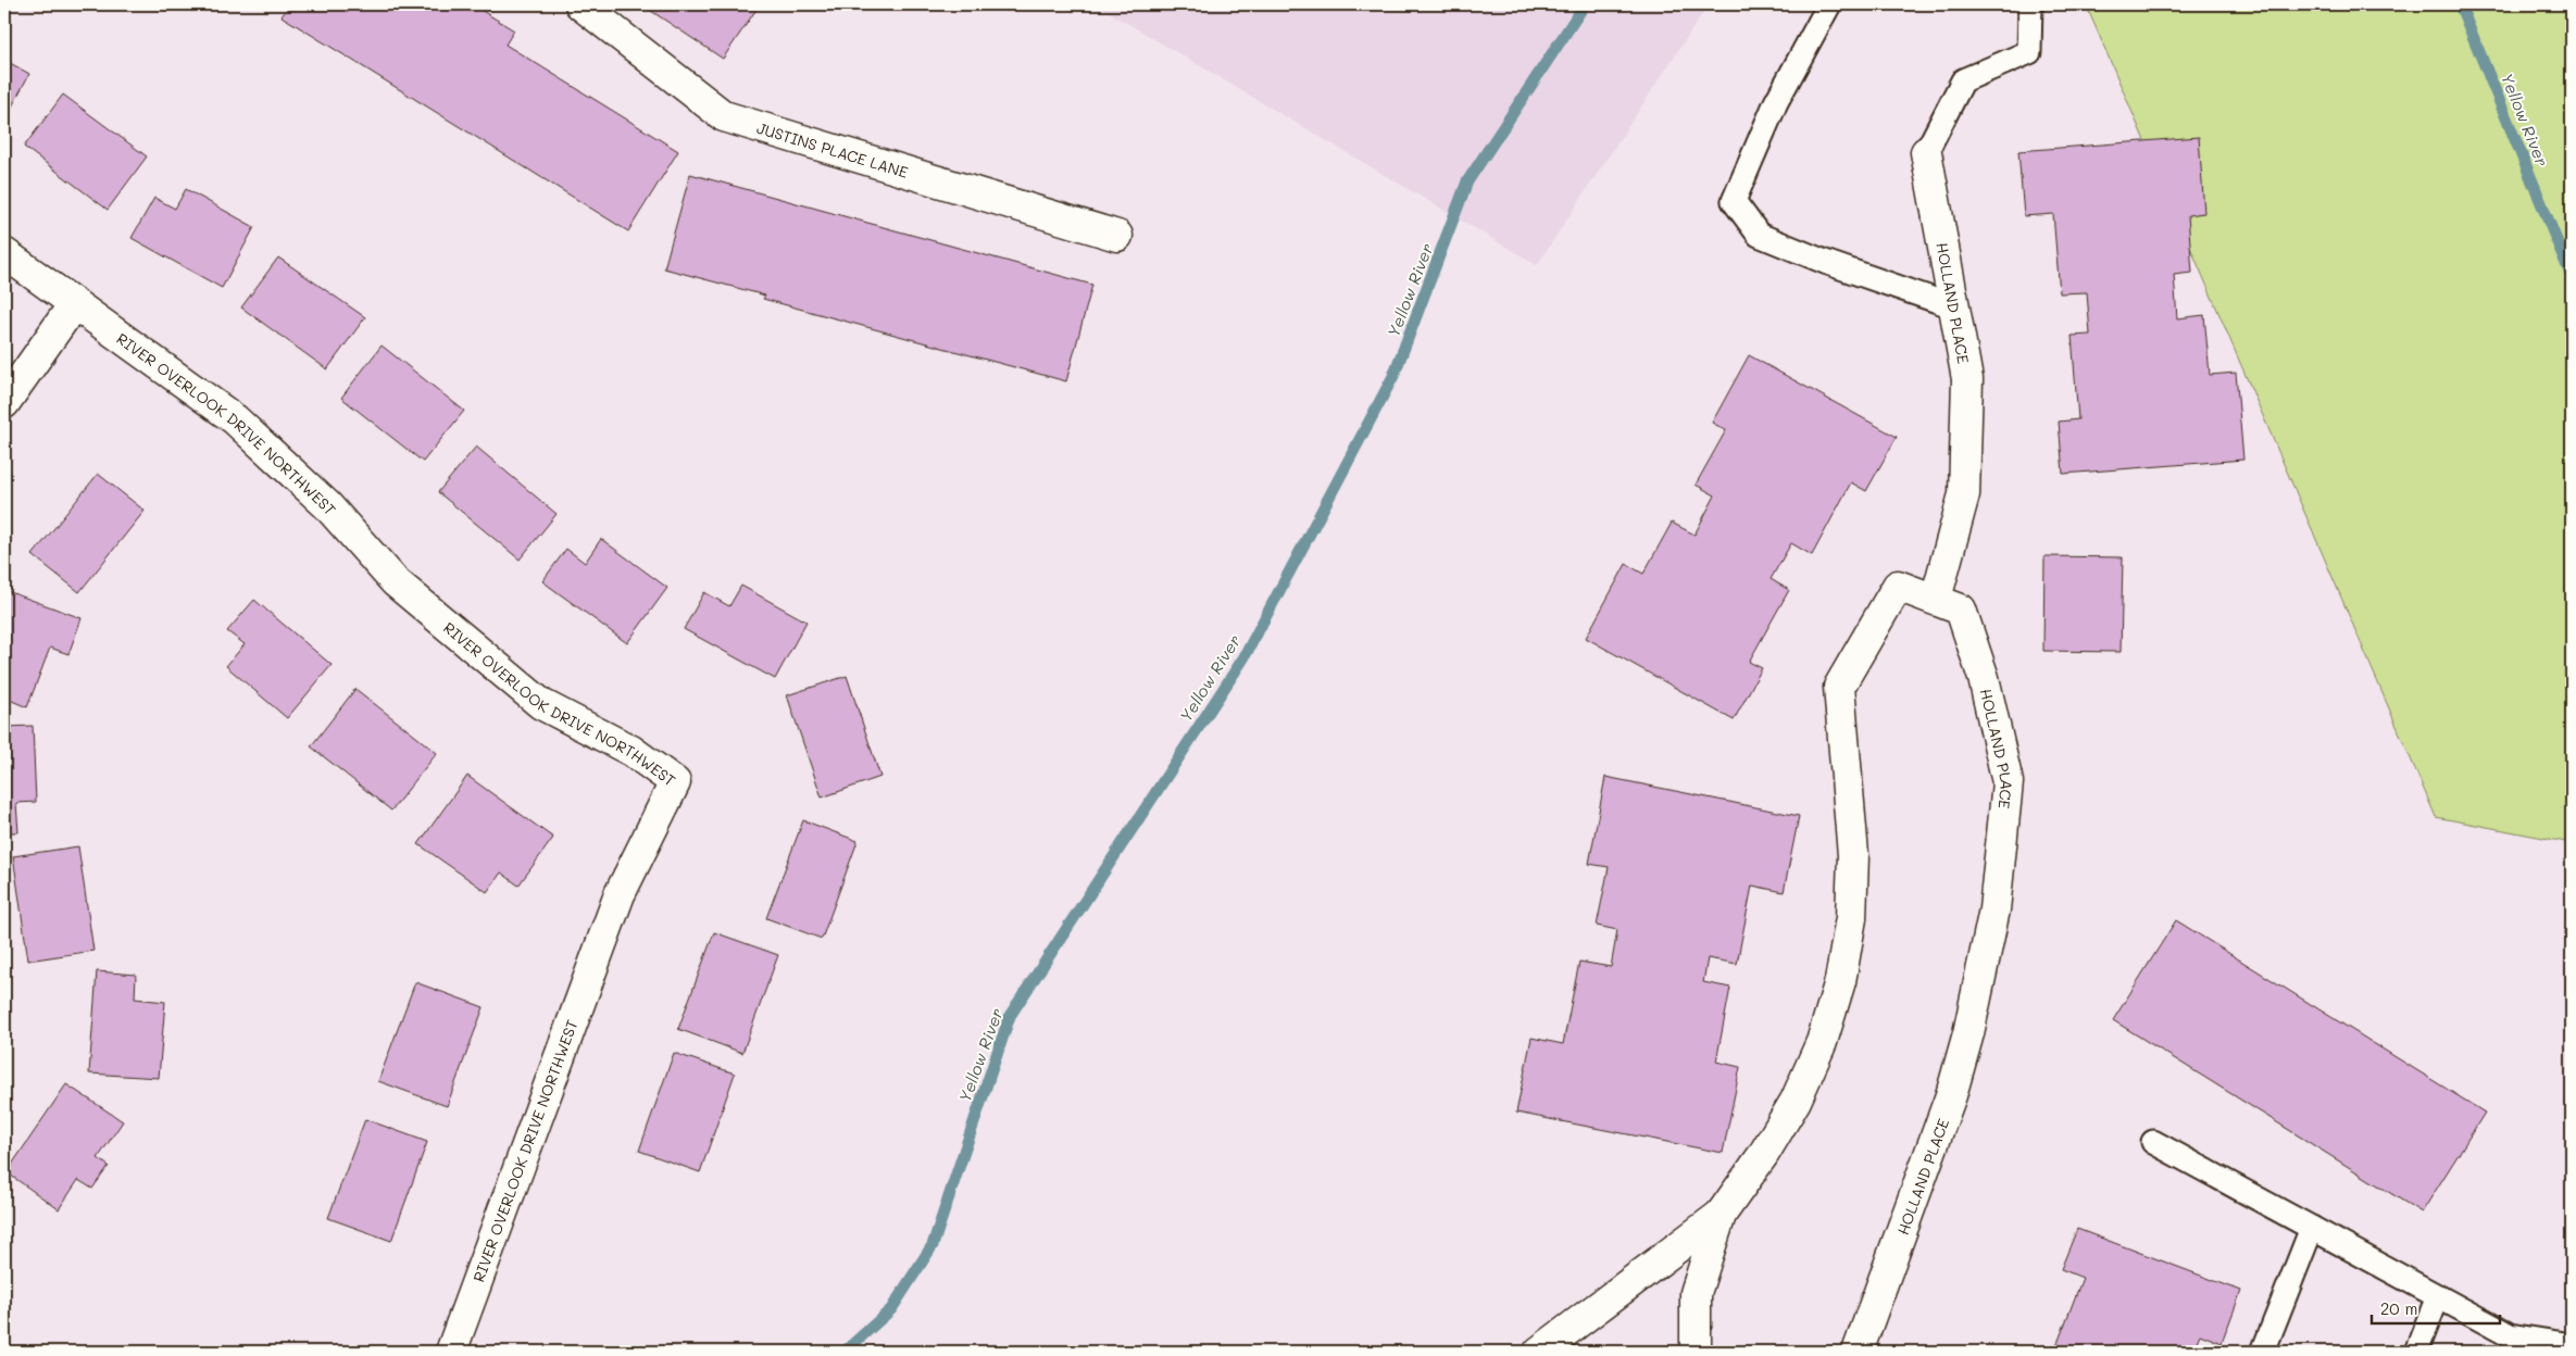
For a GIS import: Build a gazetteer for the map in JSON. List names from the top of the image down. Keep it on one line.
{"streets":{"street":["JUSTINS PLACE LANE","HOLLAND PLACE","RIVER OVERLOOK DRIVE NORTHWEST"]},"water":["Yellow River"],"scale_bar":"20 m"}
